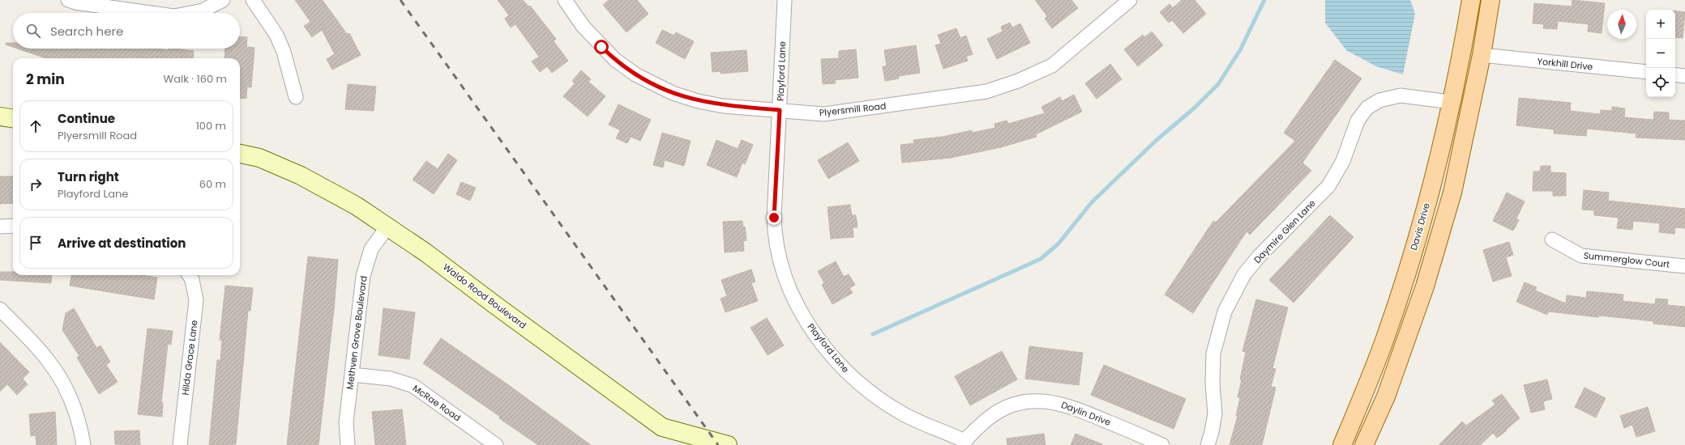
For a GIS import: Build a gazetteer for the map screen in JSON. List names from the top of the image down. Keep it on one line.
{"streets":{"main road":["Davis Drive"],"street":["Yorkhill Drive","Playford Lane","Plyersmill Road","Daymire Glen Lane","Summerglow Court","Waldo Rood Boulevard","Methven Grove Boulevard","Hilda Grace Lane","McRae Road","Daylin Drive"]},"crossings":[["Playford Lane","Plyersmill Road"],["Playford Lane","Daylin Drive"],["Davis Drive","Daymire Glen Lane"],["Waldo Rood Boulevard","Methven Grove Boulevard"],["Methven Grove Boulevard","McRae Road"]],"north":"top","page":{"map_buttons":["+","−"],"search":"Search here","heading":["2 min","Walk · 160 m"],"list":[["Continue","Plyersmill Road","100 m"],["Turn right","Playford Lane","60 m"],"Arrive at destination"]}}
